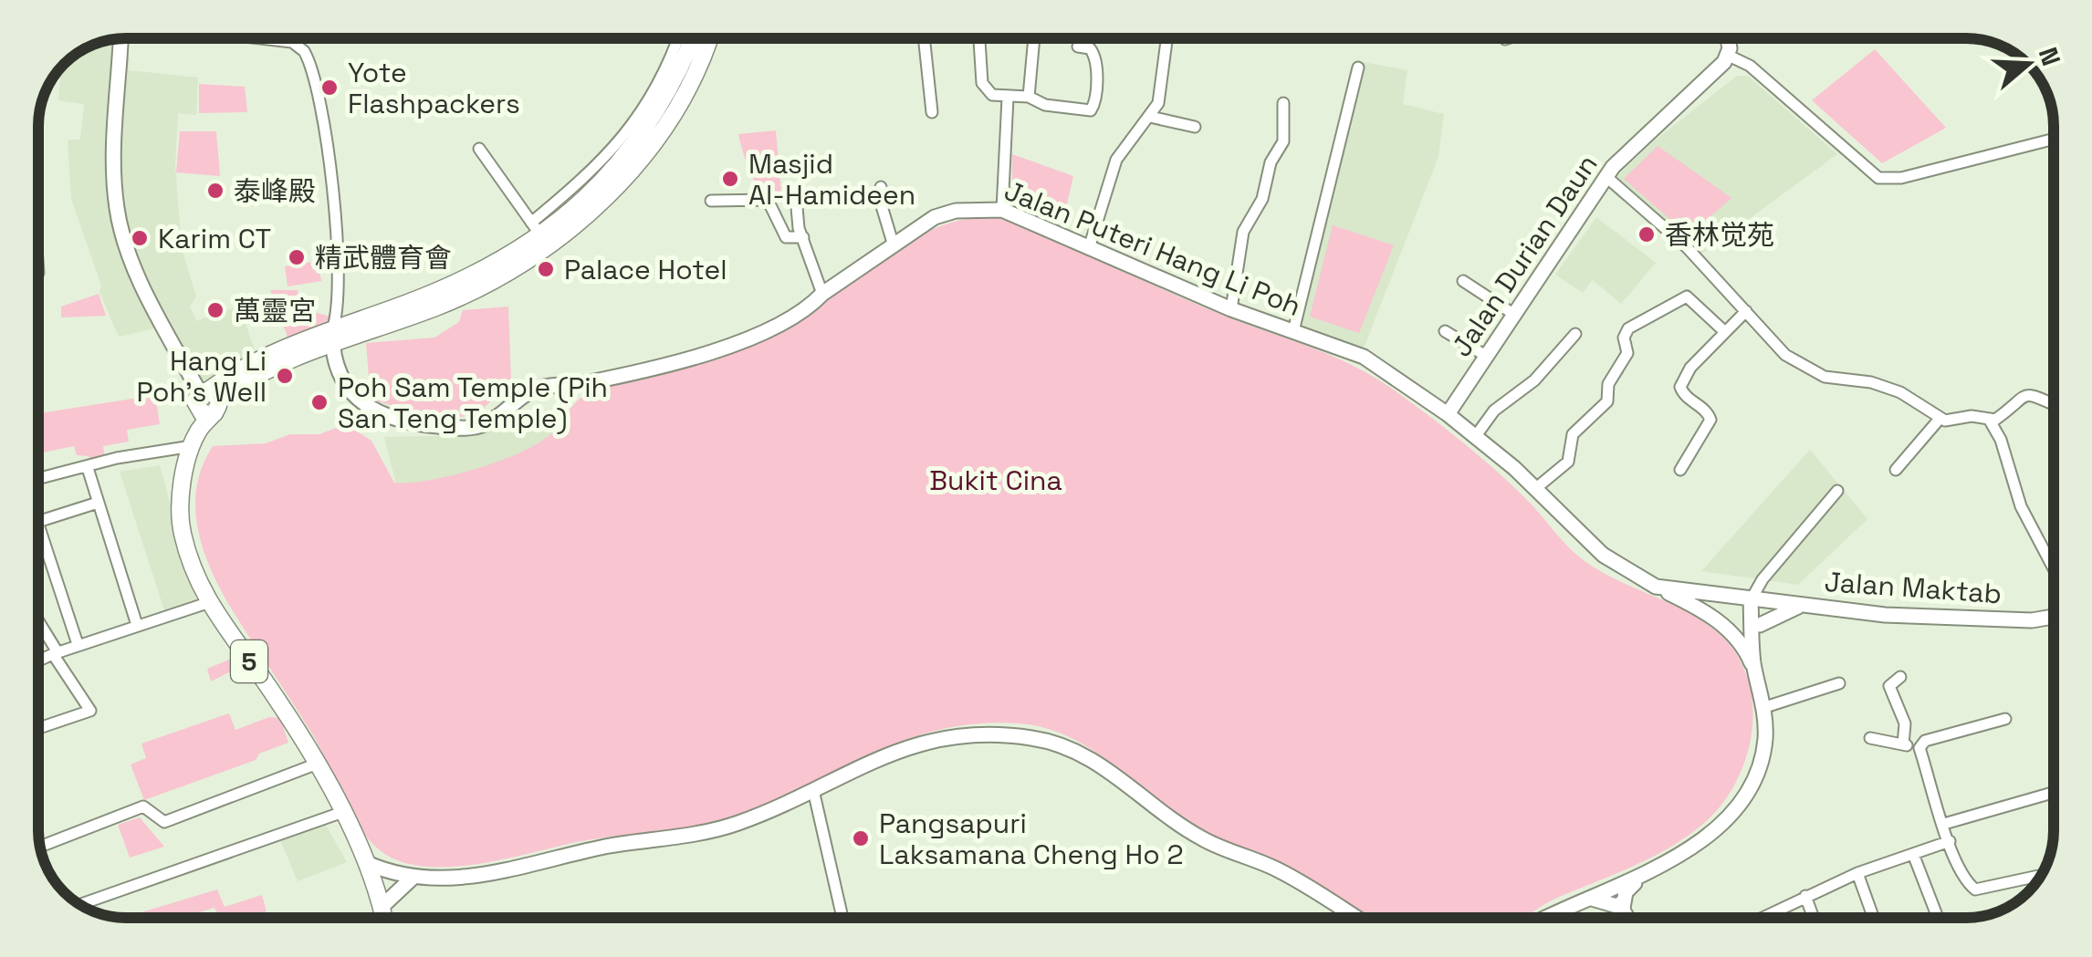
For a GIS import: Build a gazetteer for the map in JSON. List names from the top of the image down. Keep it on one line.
{"streets":{"main road":["5"],"street":["Jalan Puteri Hang Li Poh","Jalan Durian Daun","Jalan Maktab"]},"crossings":[["Jalan Puteri Hang Li Poh","Jalan Durian Daun"],["Jalan Puteri Hang Li Poh","Jalan Maktab"]],"parks":["Bukit Cina"],"places":["Yote Flashpackers","Masjid Al-Hamideen","泰峰殿","香林觉苑","Karim CT","精武體育會","Palace Hotel","萬靈宮","Hang Li Poh's Well","Poh Sam Temple (Pih San Teng Temple)","Pangsapuri Laksamana Cheng Ho 2"],"north":"right"}
